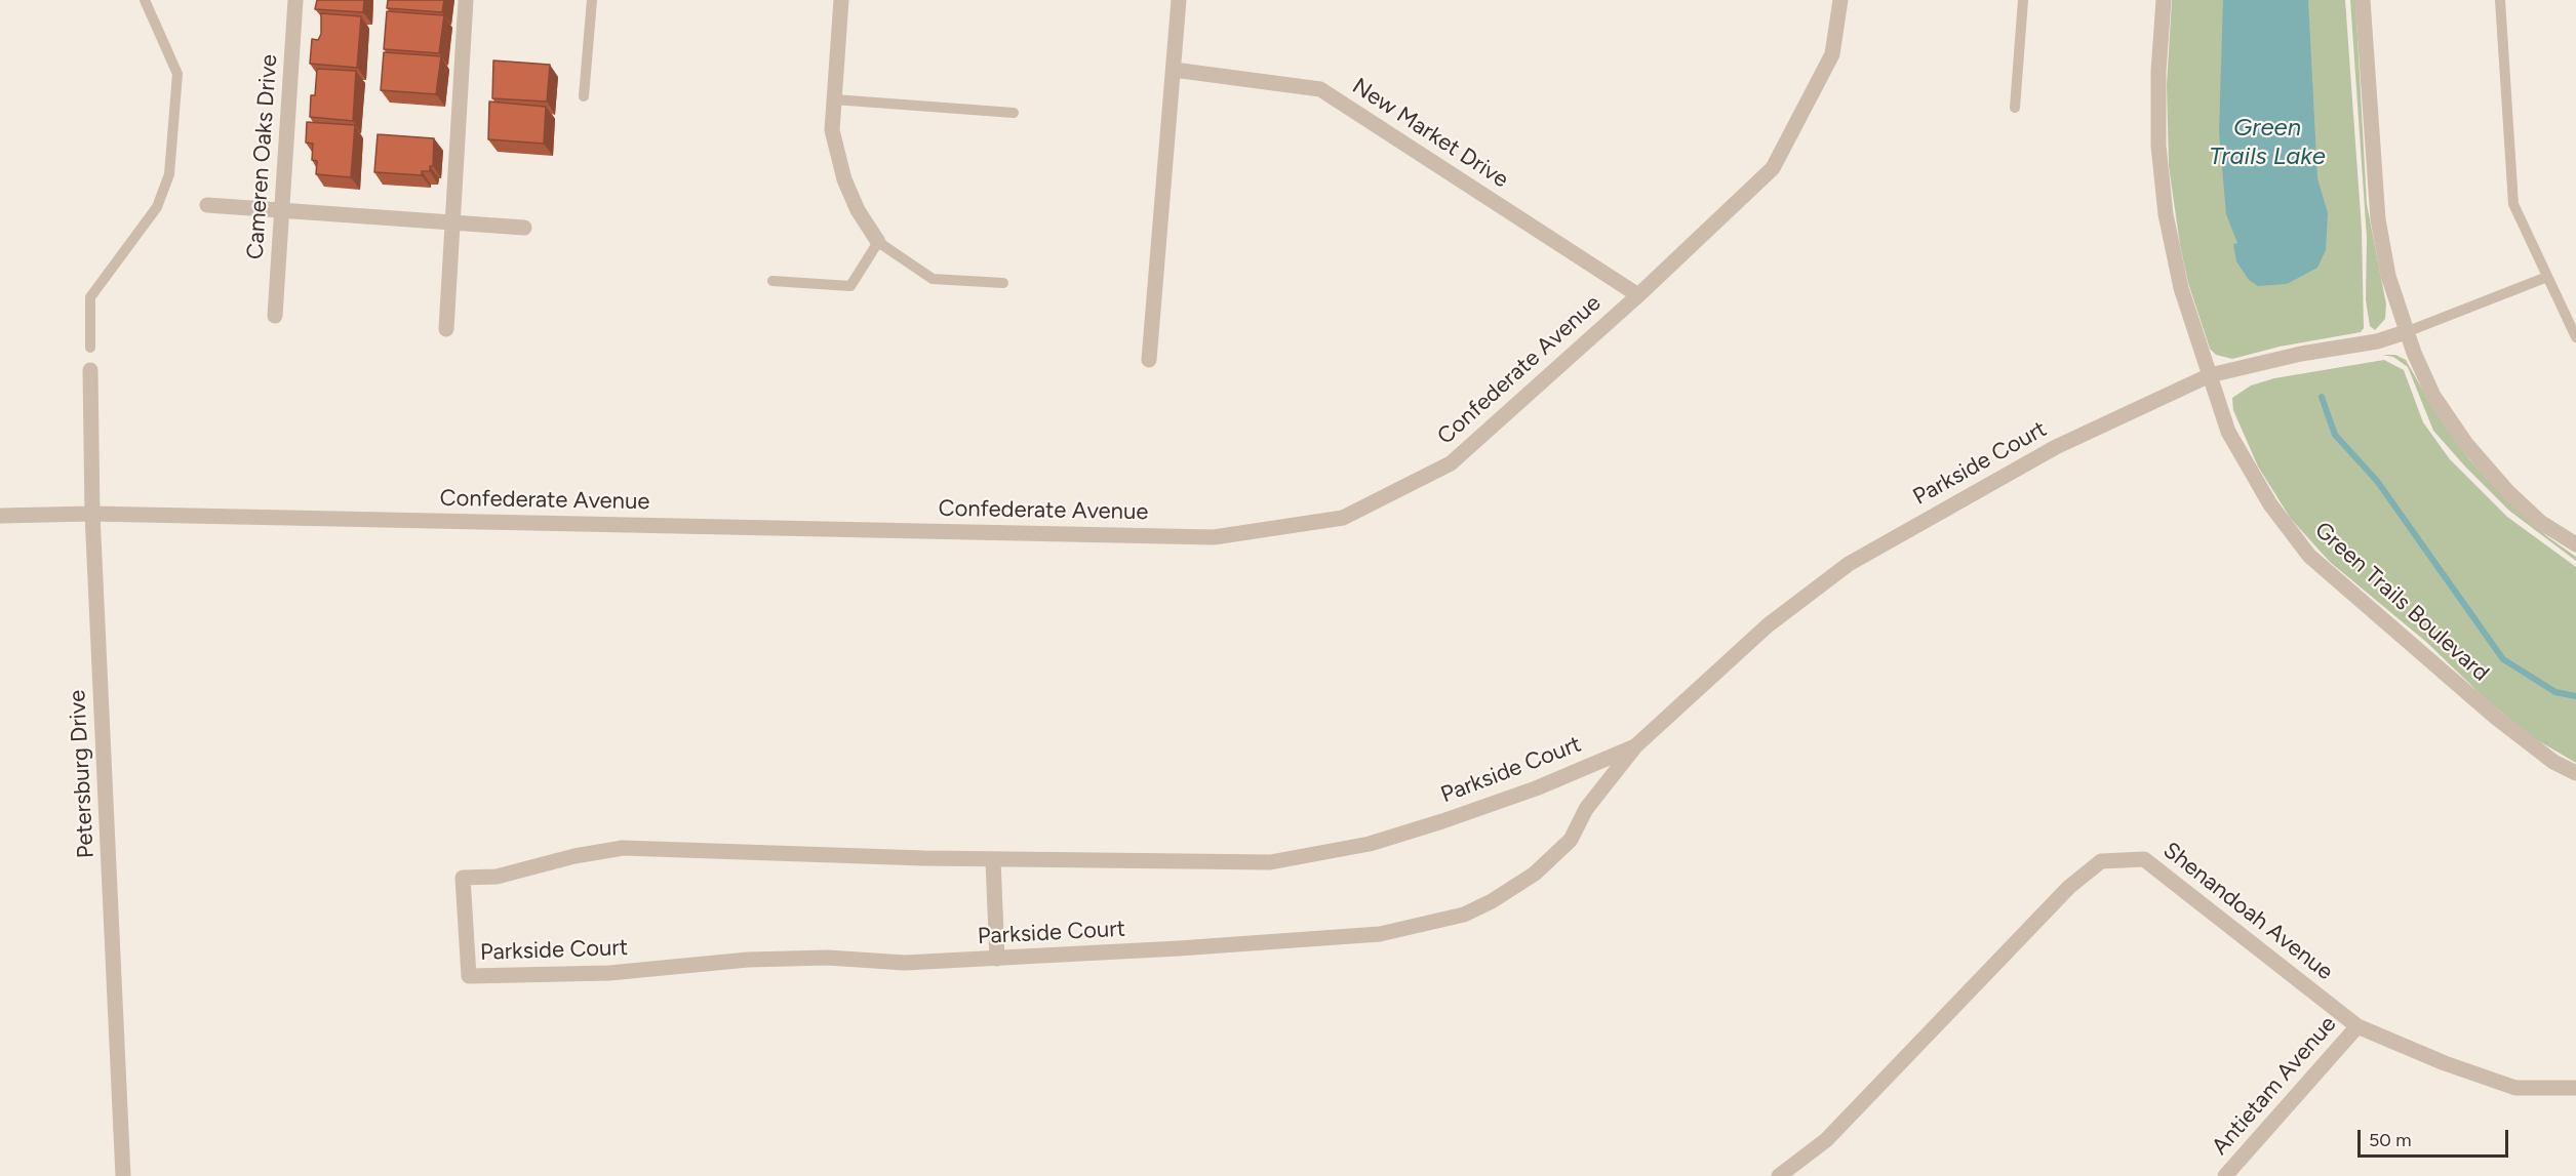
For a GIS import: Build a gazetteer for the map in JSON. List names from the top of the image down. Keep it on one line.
{"streets":{"street":["New Market Drive","Cameren Oaks Drive","Confederate Avenue","Parkside Court","Green Trails Boulevard","Petersburg Drive","Shenandoah Avenue","Antietam Avenue"]},"crossings":[["New Market Drive","Confederate Avenue"],["Confederate Avenue","Petersburg Drive"],["Parkside Court","Green Trails Boulevard"],["Shenandoah Avenue","Antietam Avenue"]],"water":["Green Trails Lake"],"scale_bar":"50 m"}
